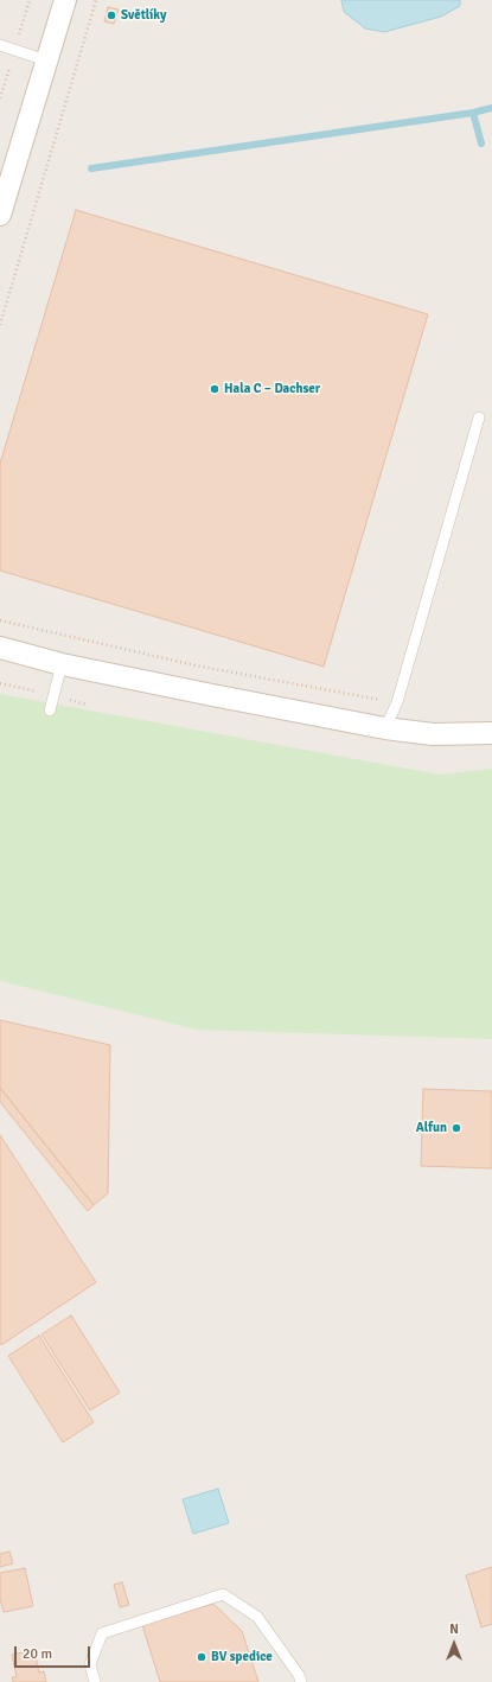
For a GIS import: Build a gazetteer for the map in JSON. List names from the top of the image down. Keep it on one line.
{"places":["Světlíky","Hala C – Dachser","Alfun","BV spedice"],"scale_bar":"20 m","north":"top"}
